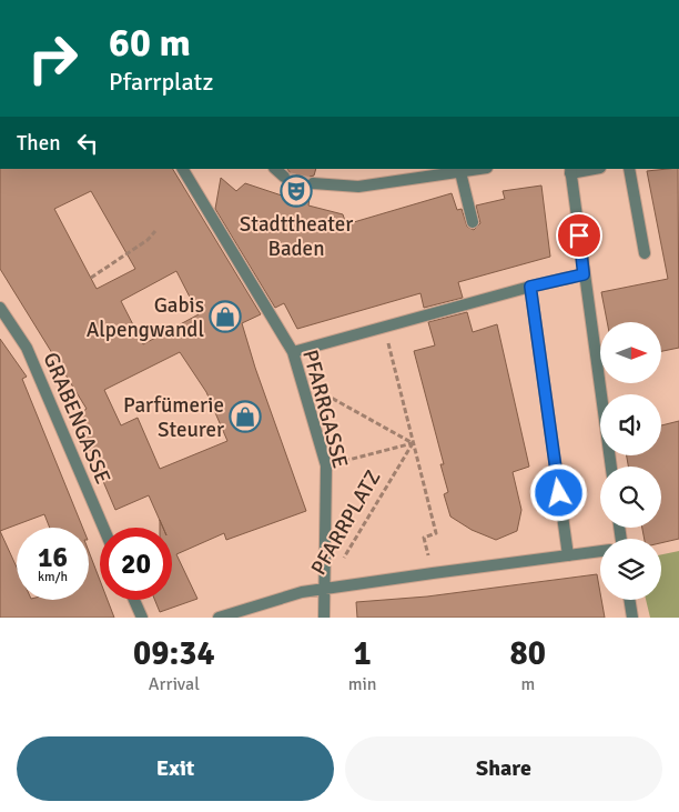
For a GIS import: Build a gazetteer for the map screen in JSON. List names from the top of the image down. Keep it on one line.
{"streets":{"street":["PFARRGASSE","GRABENGASSE","PFARRPLATZ"]},"crossings":[["PFARRGASSE","PFARRPLATZ"]],"places":{"theatre":["Stadttheater Baden"],"shop":["Gabis Alpengwandl","Parfümerie Steurer"]},"north":"right","page":{"turn":["60 m","Pfarrplatz"],"then":"Then","speed":"16 km/h","limit":"20","eta":["09:34","Arrival","1","min","80","m"],"buttons":["Exit","Share"]}}
